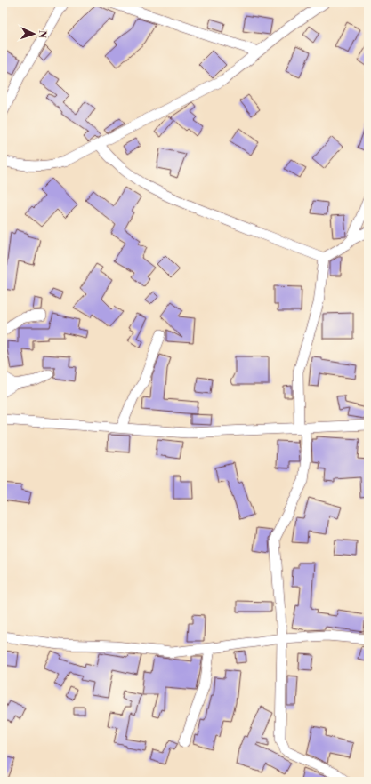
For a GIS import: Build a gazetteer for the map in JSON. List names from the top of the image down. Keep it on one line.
{"north":"right"}
